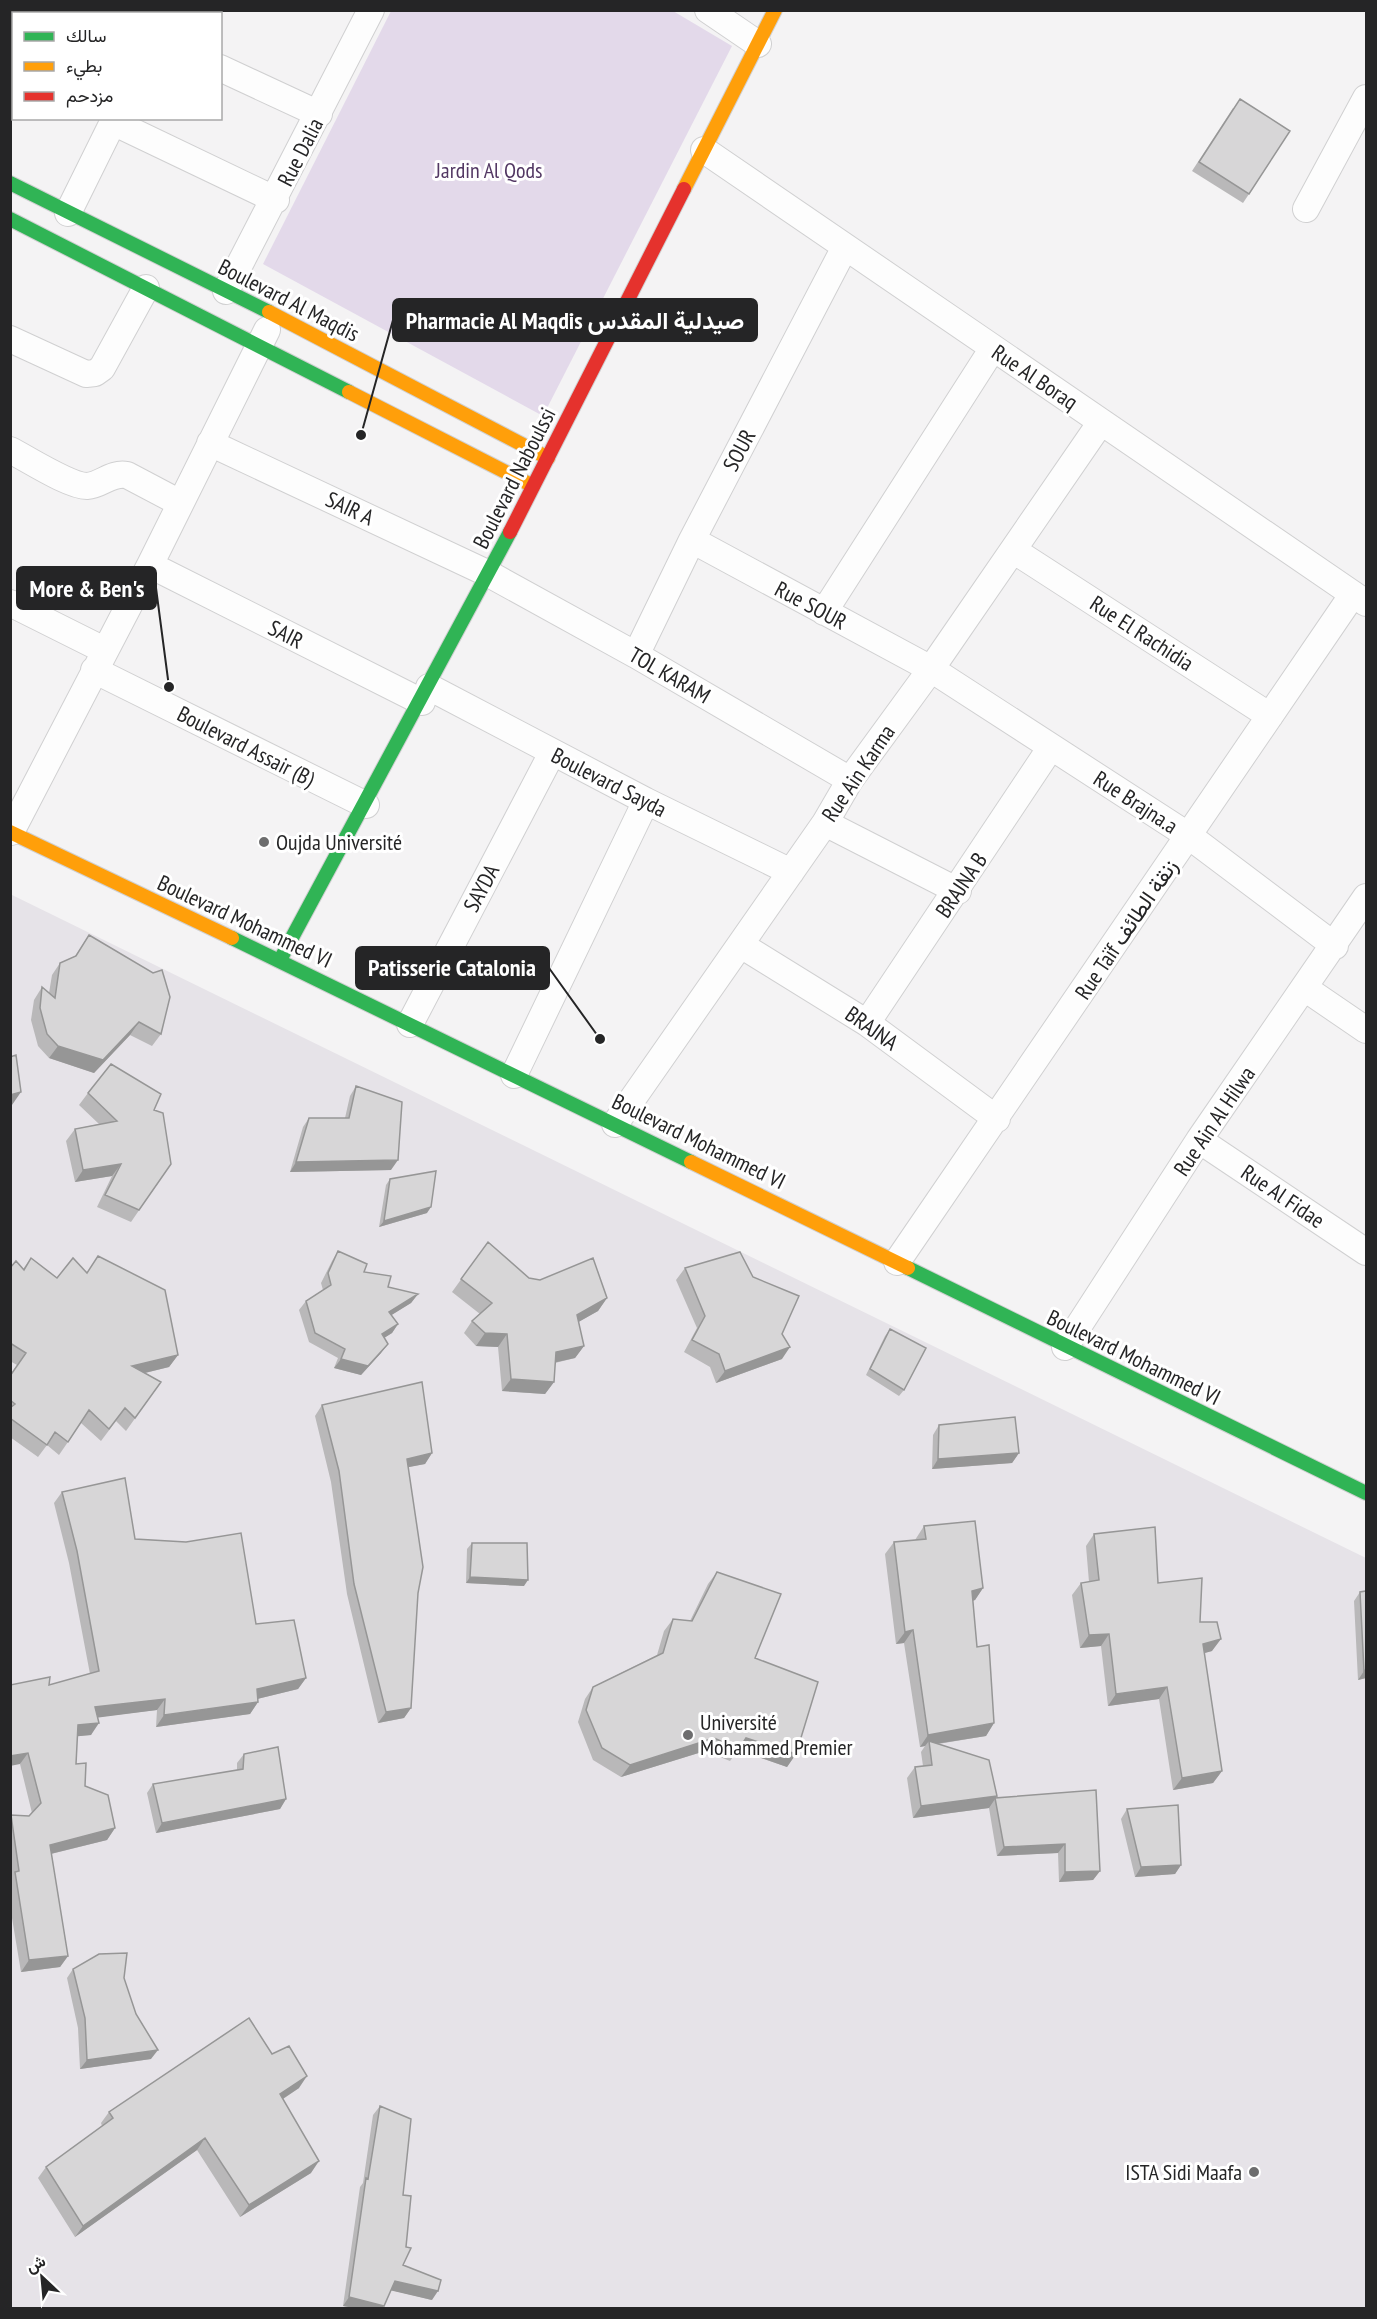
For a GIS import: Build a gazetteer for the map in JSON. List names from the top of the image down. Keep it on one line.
{"streets":{"street":["Rue Dalia","Boulevard Al Maqdis","Rue Al Boraq","SOUR","Boulevard Naboulssi","SAIR A","Rue SOUR","Rue El Rachidia","SAIR","TOL KARAM","Boulevard Assair (B)","Rue Ain Karma","Boulevard Sayda","Rue Brajna.a","BRAJNA B","SAYDA","Boulevard Mohammed VI","Rue Taïf زنقة الطائف","BRAJNA","Rue Ain Al Hilwa","Rue Al Fidae"]},"crossings":[["Rue Dalia","Boulevard Al Maqdis"],["Boulevard Al Maqdis","Boulevard Naboulssi"],["Rue Al Boraq","SOUR"],["Rue Al Boraq","Boulevard Naboulssi"],["Rue Al Boraq","Rue Ain Karma"],["Rue Al Boraq","Rue Taïf زنقة الطائف"],["SOUR","Rue SOUR"],["SOUR","TOL KARAM"],["Boulevard Naboulssi","SAIR A"],["Boulevard Naboulssi","SAIR"],["Boulevard Naboulssi","TOL KARAM"],["Boulevard Naboulssi","Boulevard Assair (B)"],["Boulevard Naboulssi","Boulevard Sayda"],["Boulevard Naboulssi","Boulevard Mohammed VI"],["SAIR A","TOL KARAM"],["Rue SOUR","Rue Ain Karma"],["Rue SOUR","Rue Brajna.a"],["Rue El Rachidia","Rue Ain Karma"],["Rue El Rachidia","Rue Taïf زنقة الطائف"],["SAIR","Boulevard Sayda"],["TOL KARAM","Rue Ain Karma"],["Rue Ain Karma","Boulevard Sayda"],["Rue Ain Karma","Rue Brajna.a"],["Rue Ain Karma","Boulevard Mohammed VI"],["Rue Ain Karma","BRAJNA"],["Boulevard Sayda","SAYDA"],["Rue Brajna.a","BRAJNA B"],["Rue Brajna.a","Rue Taïf زنقة الطائف"],["Rue Brajna.a","Rue Ain Al Hilwa"],["BRAJNA B","BRAJNA"],["SAYDA","Boulevard Mohammed VI"],["Boulevard Mohammed VI","Rue Taïf زنقة الطائف"],["Boulevard Mohammed VI","Rue Ain Al Hilwa"],["Rue Taïf زنقة الطائف","BRAJNA"],["Rue Ain Al Hilwa","Rue Al Fidae"]],"parks":["Jardin Al Qods"],"places":["Pharmacie Al Maqdis صيدلية المقدس","More & Ben's","Oujda Université","Patisserie Catalonia","Université Mohammed Premier","ISTA Sidi Maafa"],"legend":["سالك","بطيء","مزدحم"],"north":"top left"}
